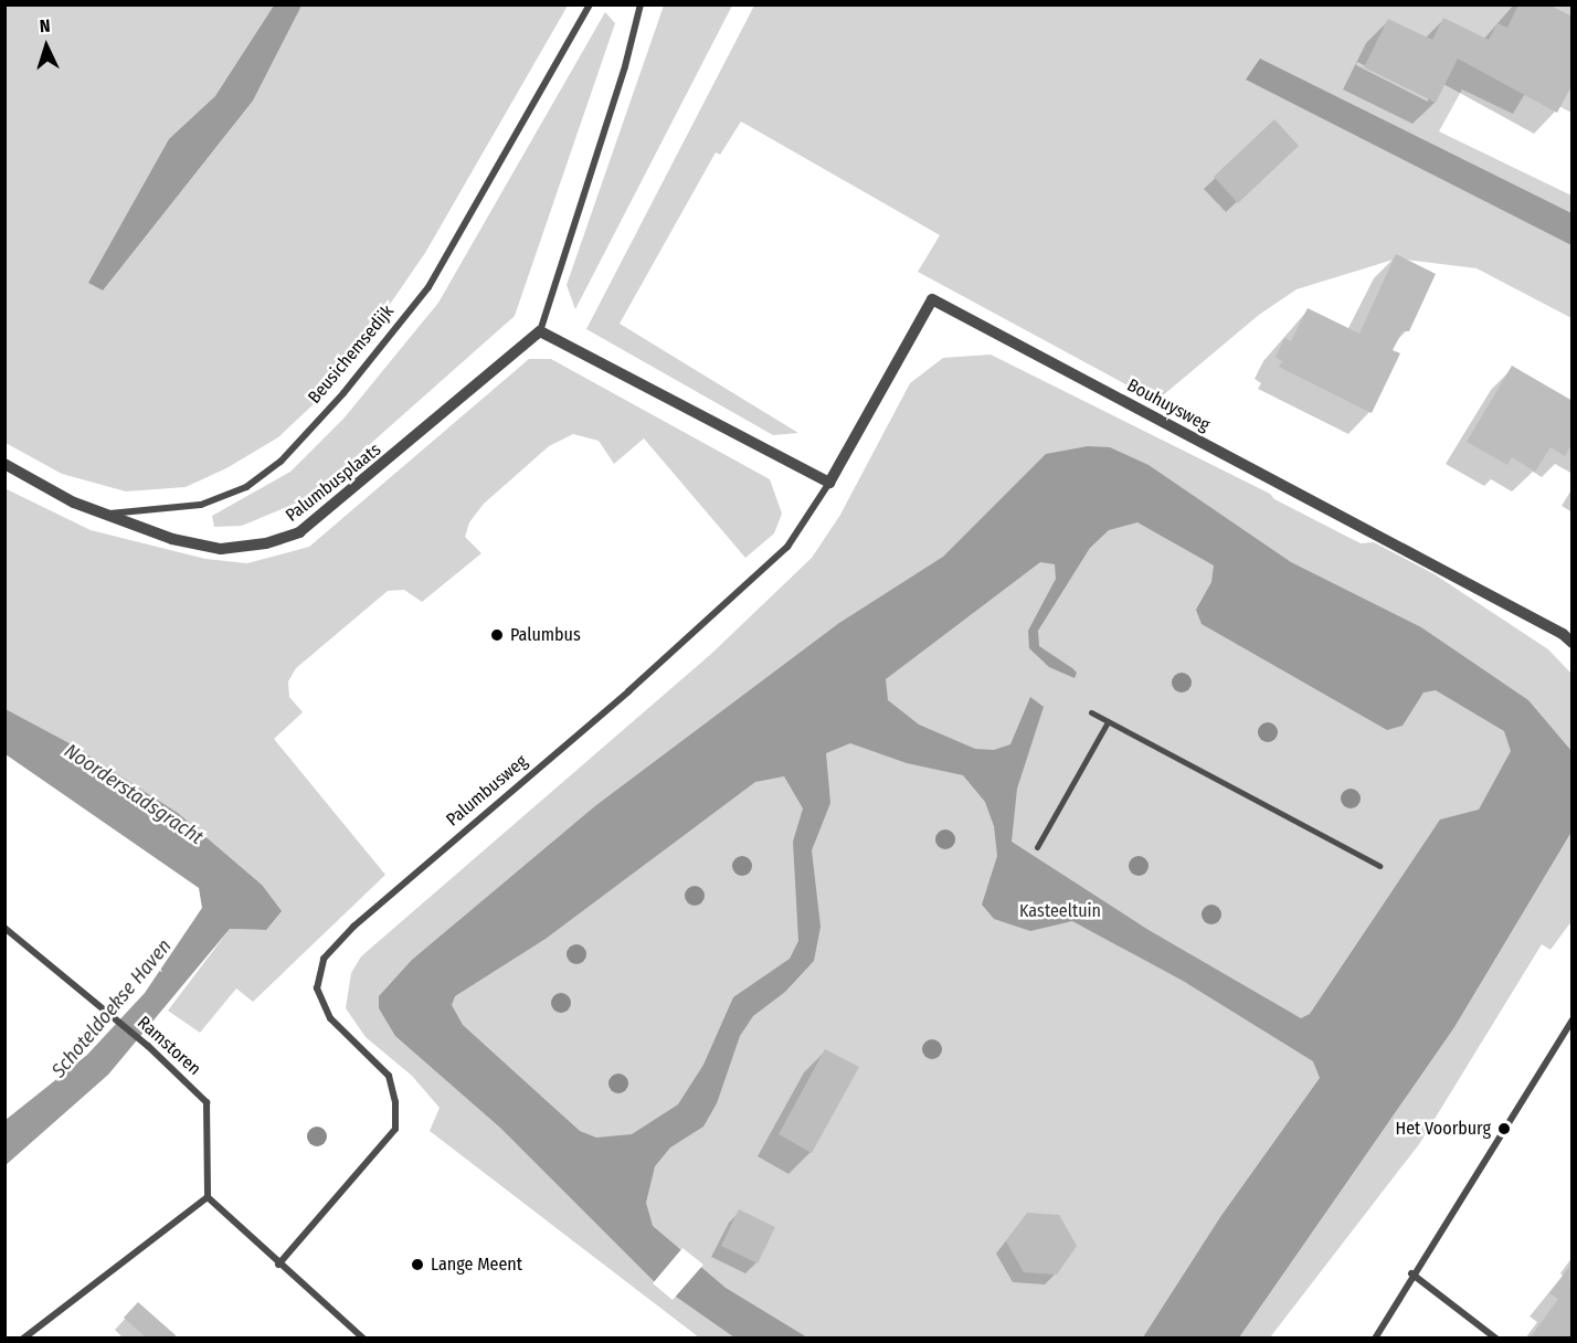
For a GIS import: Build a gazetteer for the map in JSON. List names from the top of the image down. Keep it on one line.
{"streets":{"street":["Beusichemsedijk","Bouhuysweg","Palumbusplaats","Palumbusweg","Ramstoren"]},"crossings":[["Beusichemsedijk","Palumbusplaats"],["Bouhuysweg","Palumbusweg"]],"water":["Noorderstadsgracht","Schoteldoekse Haven"],"parks":["Kasteeltuin"],"places":["Palumbus","Het Voorburg","Lange Meent"],"north":"top"}
